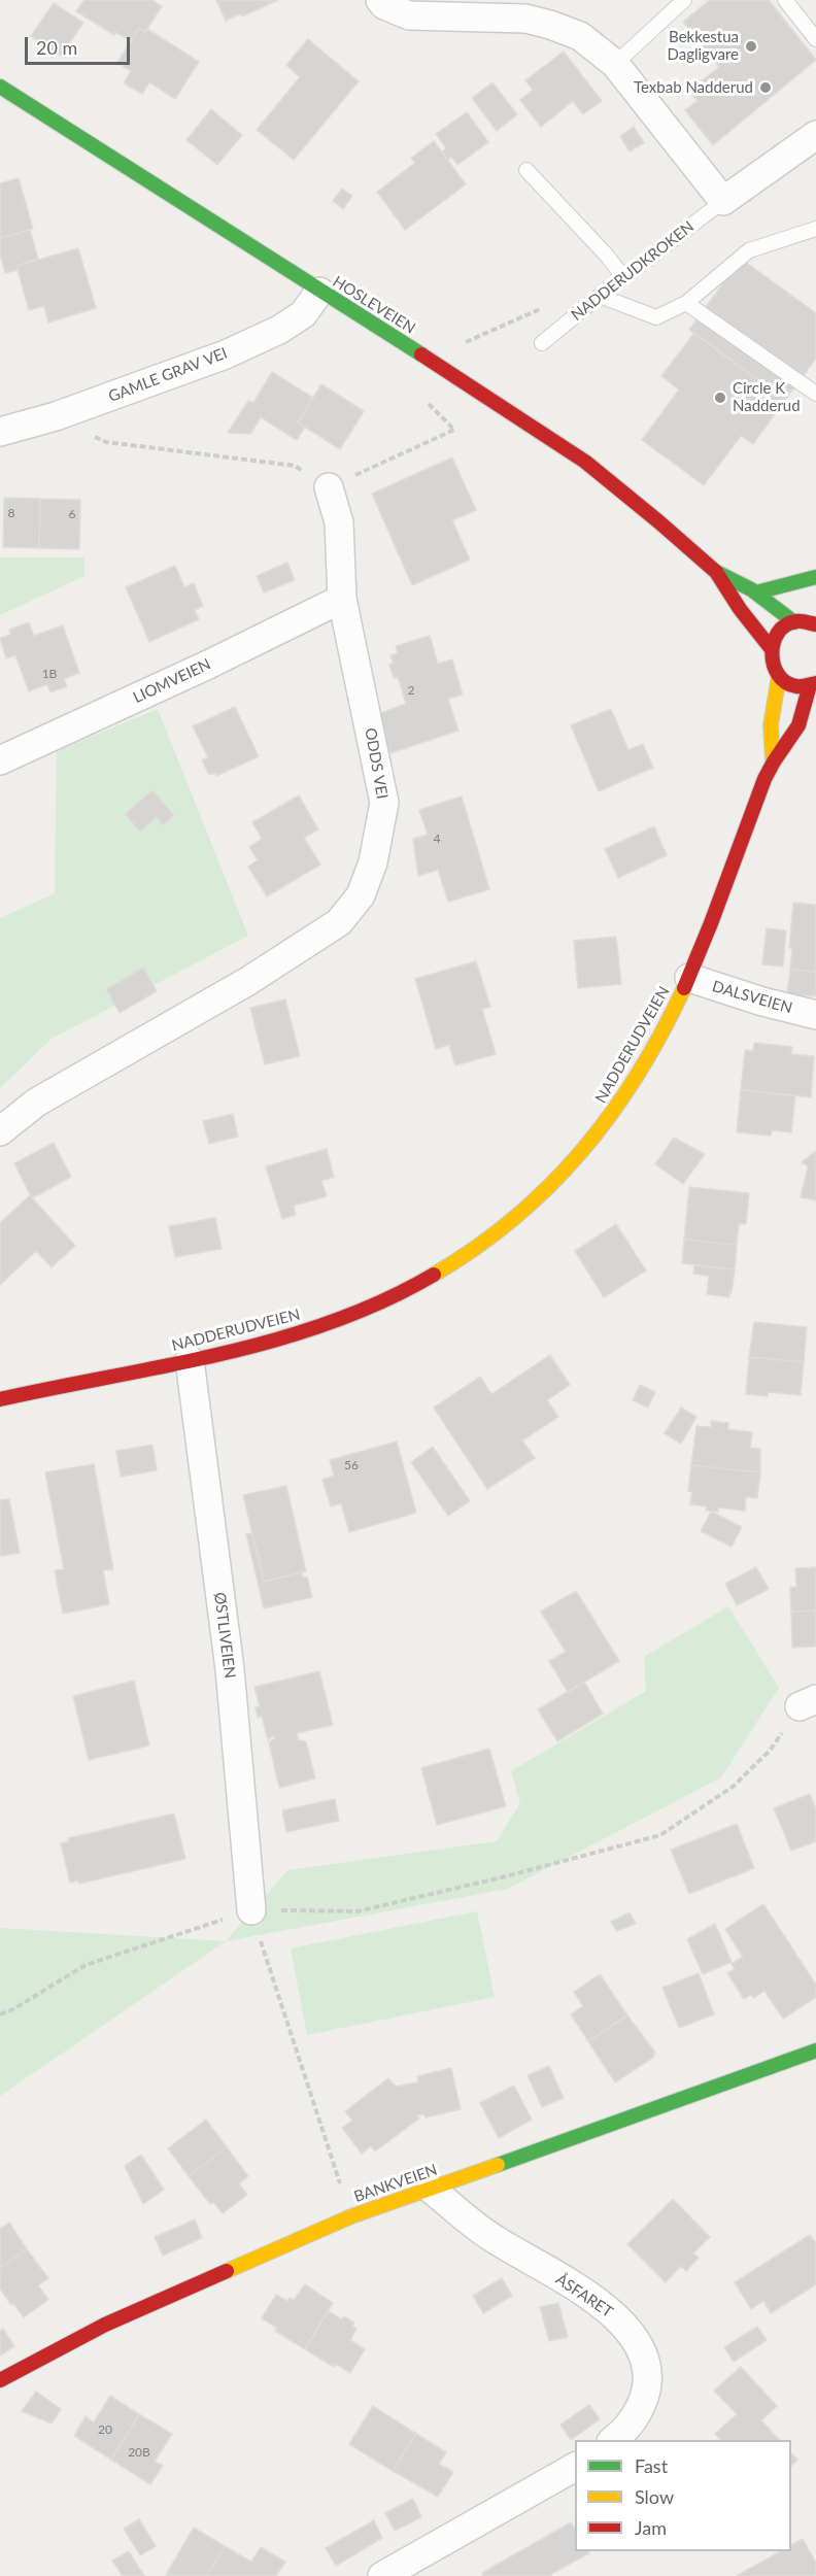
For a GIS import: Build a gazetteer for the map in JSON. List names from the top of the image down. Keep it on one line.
{"streets":{"main road":["HOSLEVEIEN","NADDERUDVEIEN","BANKVEIEN"],"street":["NADDERUDKROKEN","GAMLE GRAV VEI","LIOMVEIEN","ODDS VEI","DALSVEIEN","ØSTLIVEIEN","ÅSFARET"]},"crossings":[["HOSLEVEIEN","GAMLE GRAV VEI"],["LIOMVEIEN","ODDS VEI"],["DALSVEIEN","NADDERUDVEIEN"],["NADDERUDVEIEN","ØSTLIVEIEN"],["BANKVEIEN","ÅSFARET"]],"places":["Bekkestua Dagligvare","Texbab Nadderud","Circle K Nadderud"],"house_numbers":["8","6","1B","2","4","56","20","20B"],"legend":["Fast","Slow","Jam"],"scale_bar":"20 m"}
